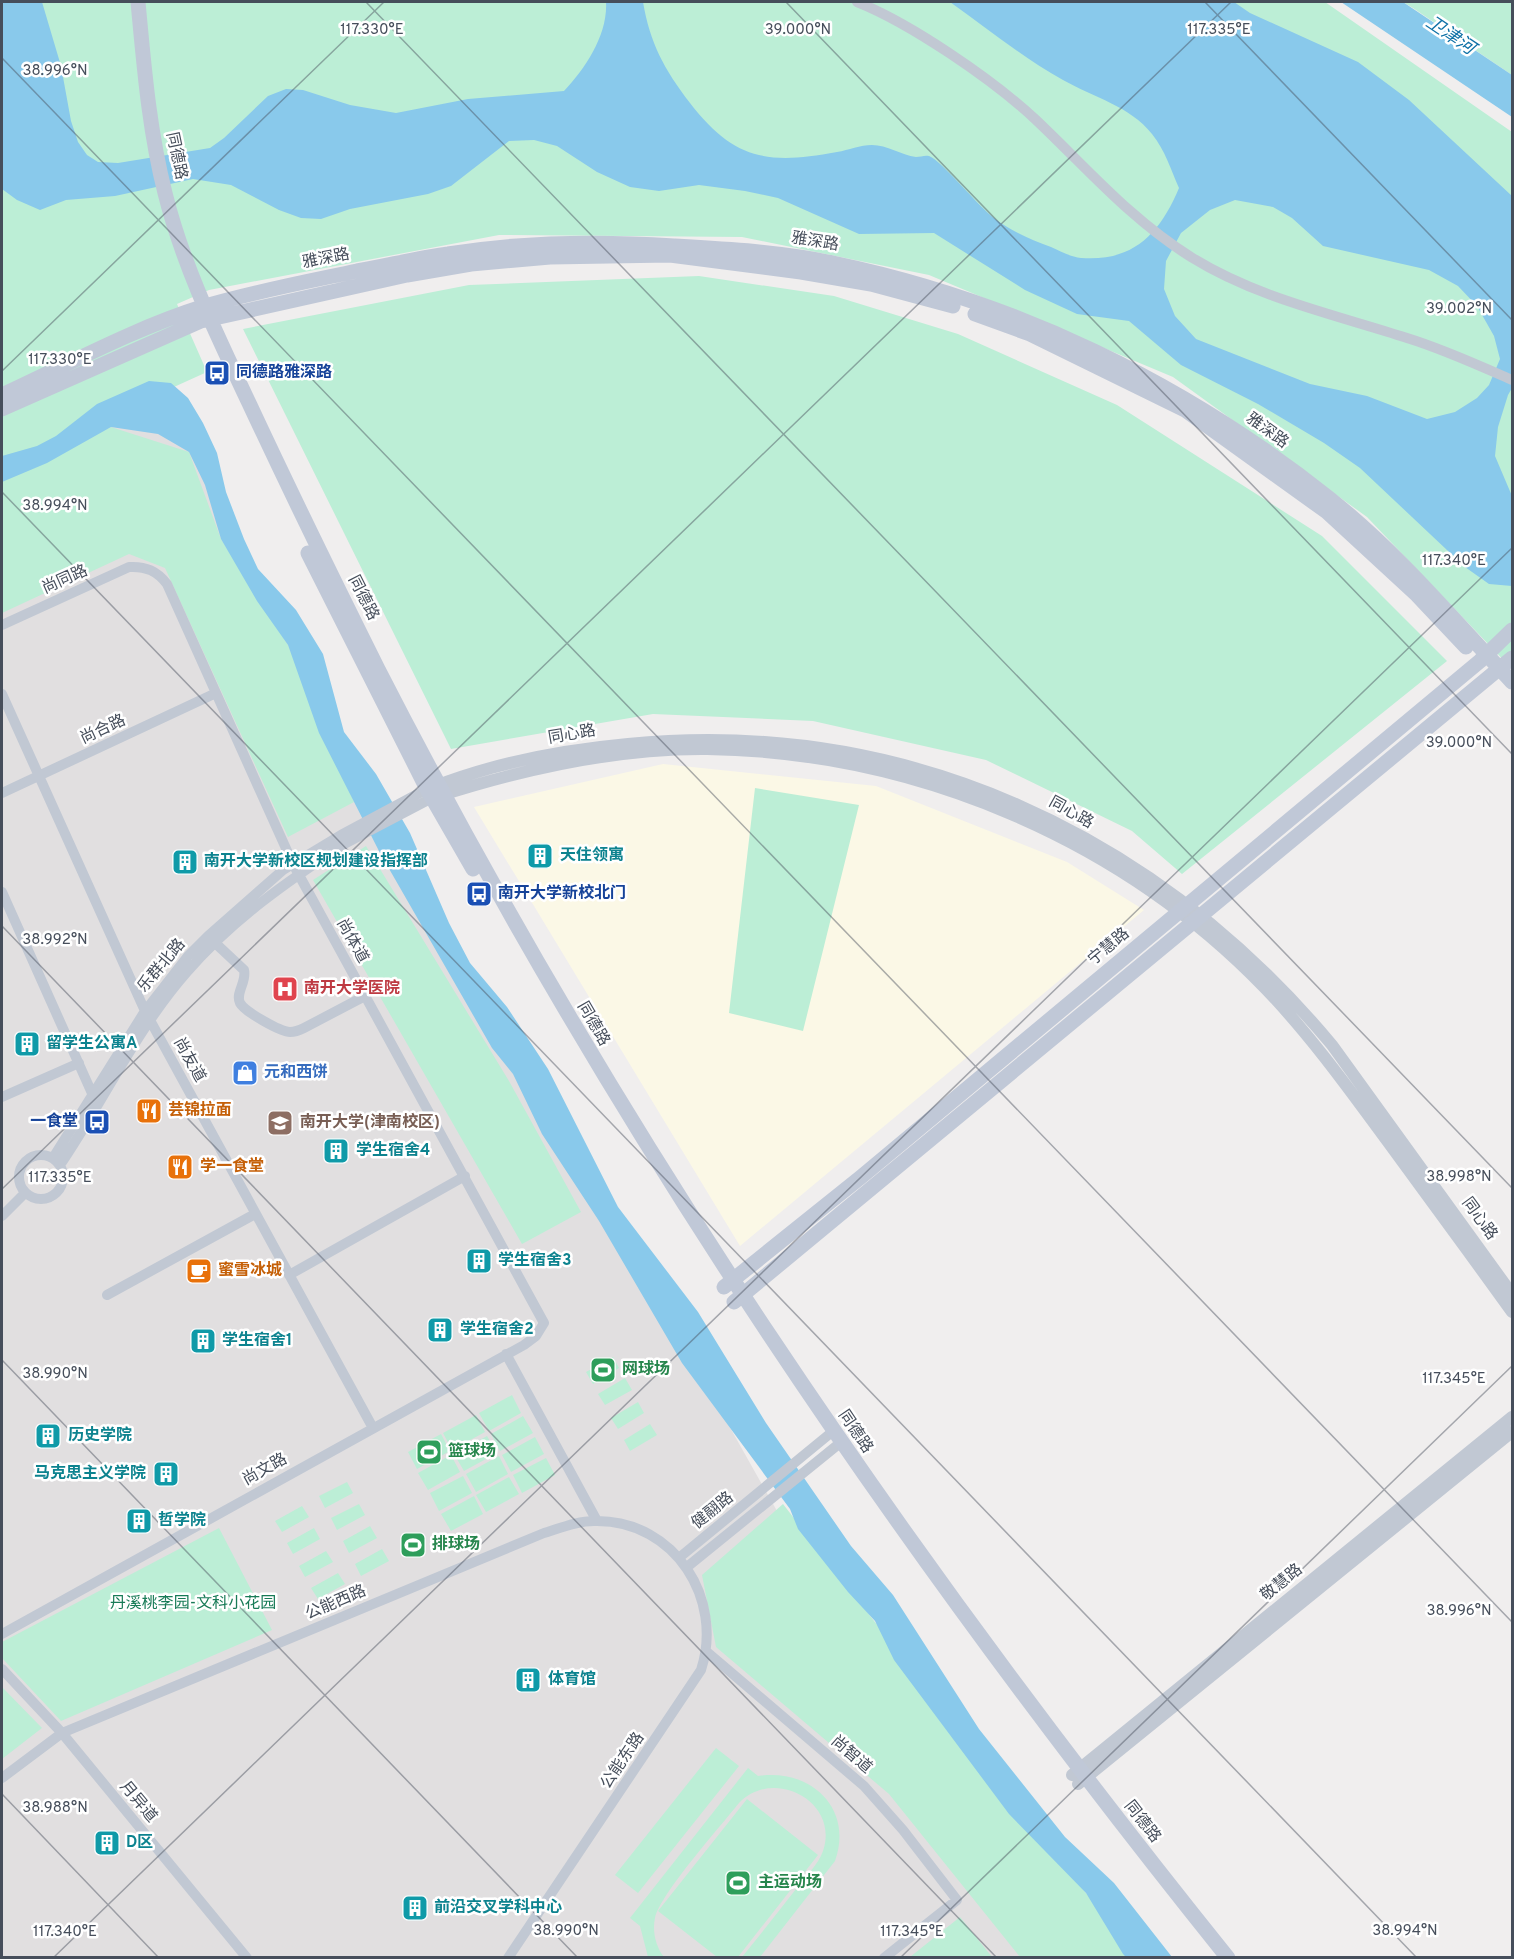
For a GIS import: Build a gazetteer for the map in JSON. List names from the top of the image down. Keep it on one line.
{"streets":{"main road":["同德路","雅深路","宁慧路"],"street":["尚同路","尚合路","同心路","尚体道","乐群北路","尚友道","尚文路","健翮路","敬慧路","公能西路","尚智道","公能东路","月异道"]},"crossings":[["同德路","雅深路"],["同德路","同心路"],["同德路","宁慧路"],["同德路","乐群北路"],["同德路","健翮路"],["同德路","敬慧路"],["雅深路","宁慧路"],["尚同路","尚体道"],["尚合路","尚体道"],["尚合路","尚友道"],["同心路","宁慧路"],["同心路","乐群北路"],["尚体道","乐群北路"],["尚体道","尚文路"],["乐群北路","尚友道"],["尚友道","尚文路"],["健翮路","公能西路"],["健翮路","公能东路"],["公能西路","公能东路"],["公能西路","月异道"],["尚智道","公能东路"]],"water":["卫津河"],"parks":["丹溪桃李园-文科小花园"],"places":{"bus stop":["同德路雅深路","南开大学新校北门","一食堂"],"building":["天住领寓","南开大学新校区规划建设指挥部","留学生公寓A","学生宿舍4","学生宿舍3","学生宿舍2","学生宿舍1","历史学院","马克思主义学院","哲学院","体育馆","D区","前沿交叉学科中心"],"hospital":["南开大学医院"],"shop":["元和西饼"],"restaurant":["芸锦拉面","学一食堂"],"school or university":["南开大学(津南校区)"],"cafe":["蜜雪冰城"],"sports":["网球场","篮球场","排球场","主运动场"]},"coordinates":["117.330°E","117.335°E","39.000°N","38.996°N","39.002°N","38.994°N","117.340°E","38.992°N","38.998°N","38.990°N","117.345°E","38.988°N"]}
